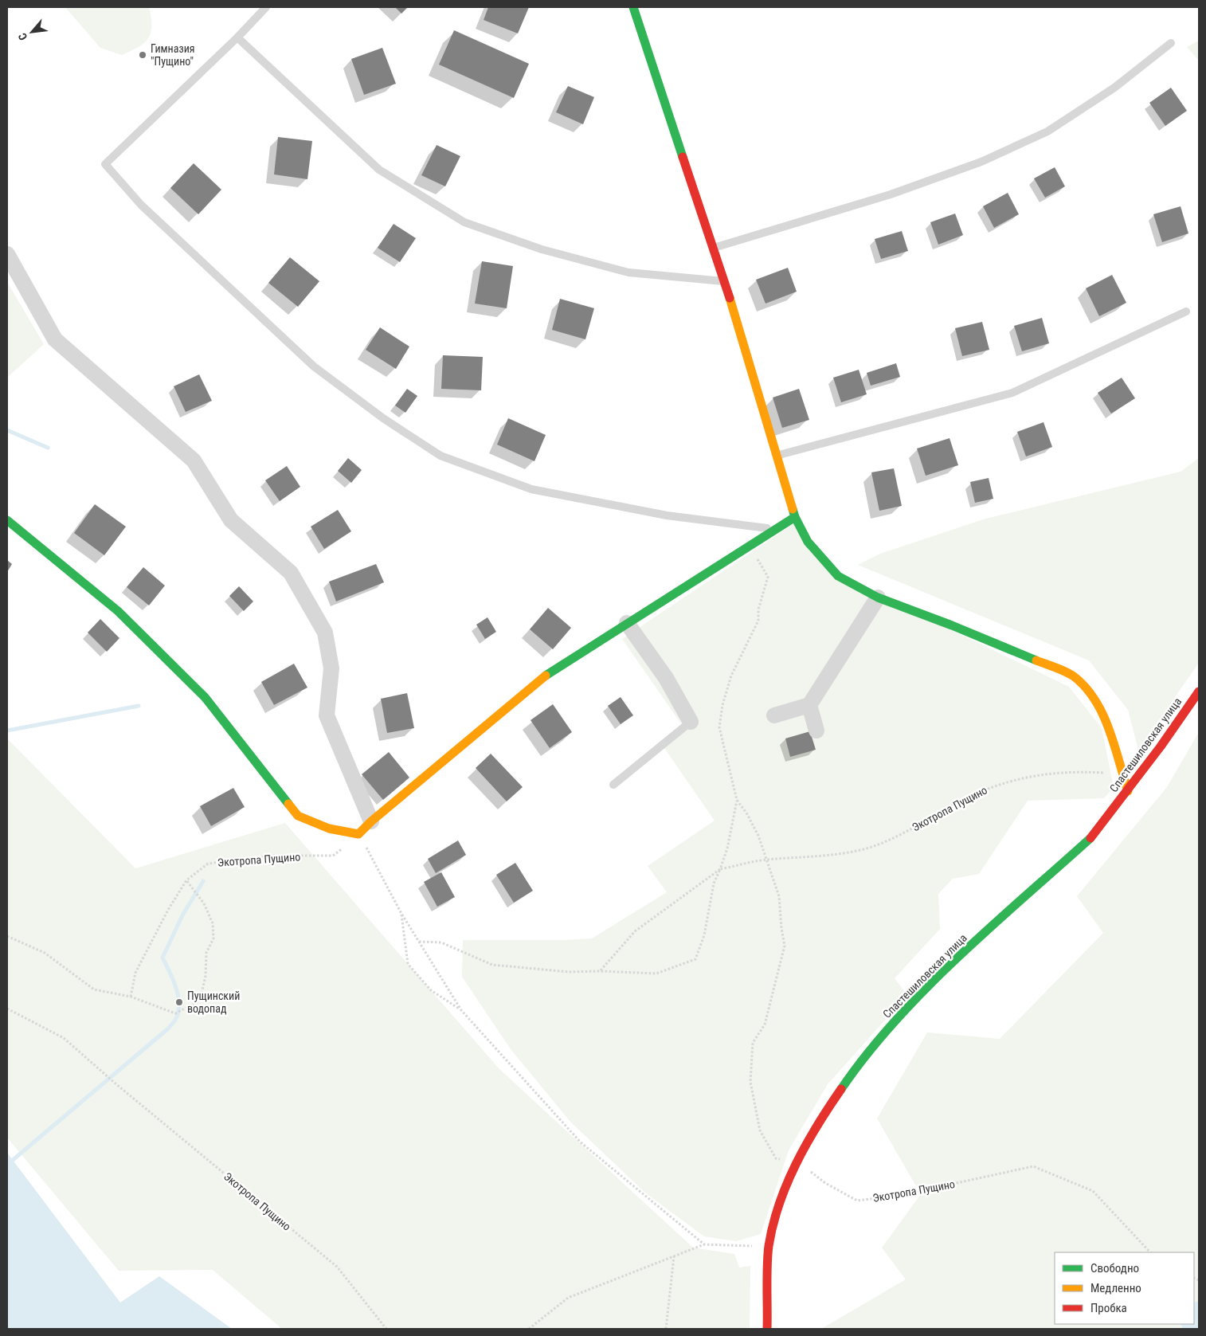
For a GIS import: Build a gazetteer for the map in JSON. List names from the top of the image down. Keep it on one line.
{"streets":{"street":["Спастешиловская улица"],"path":["Экотропа Пущино"]},"crossings":[["Спастешиловская улица","Экотропа Пущино"]],"places":["Гимназия \"Пущино\"","Пущинский водопад"],"legend":["Свободно","Медленно","Пробка"],"north":"bottom left"}
